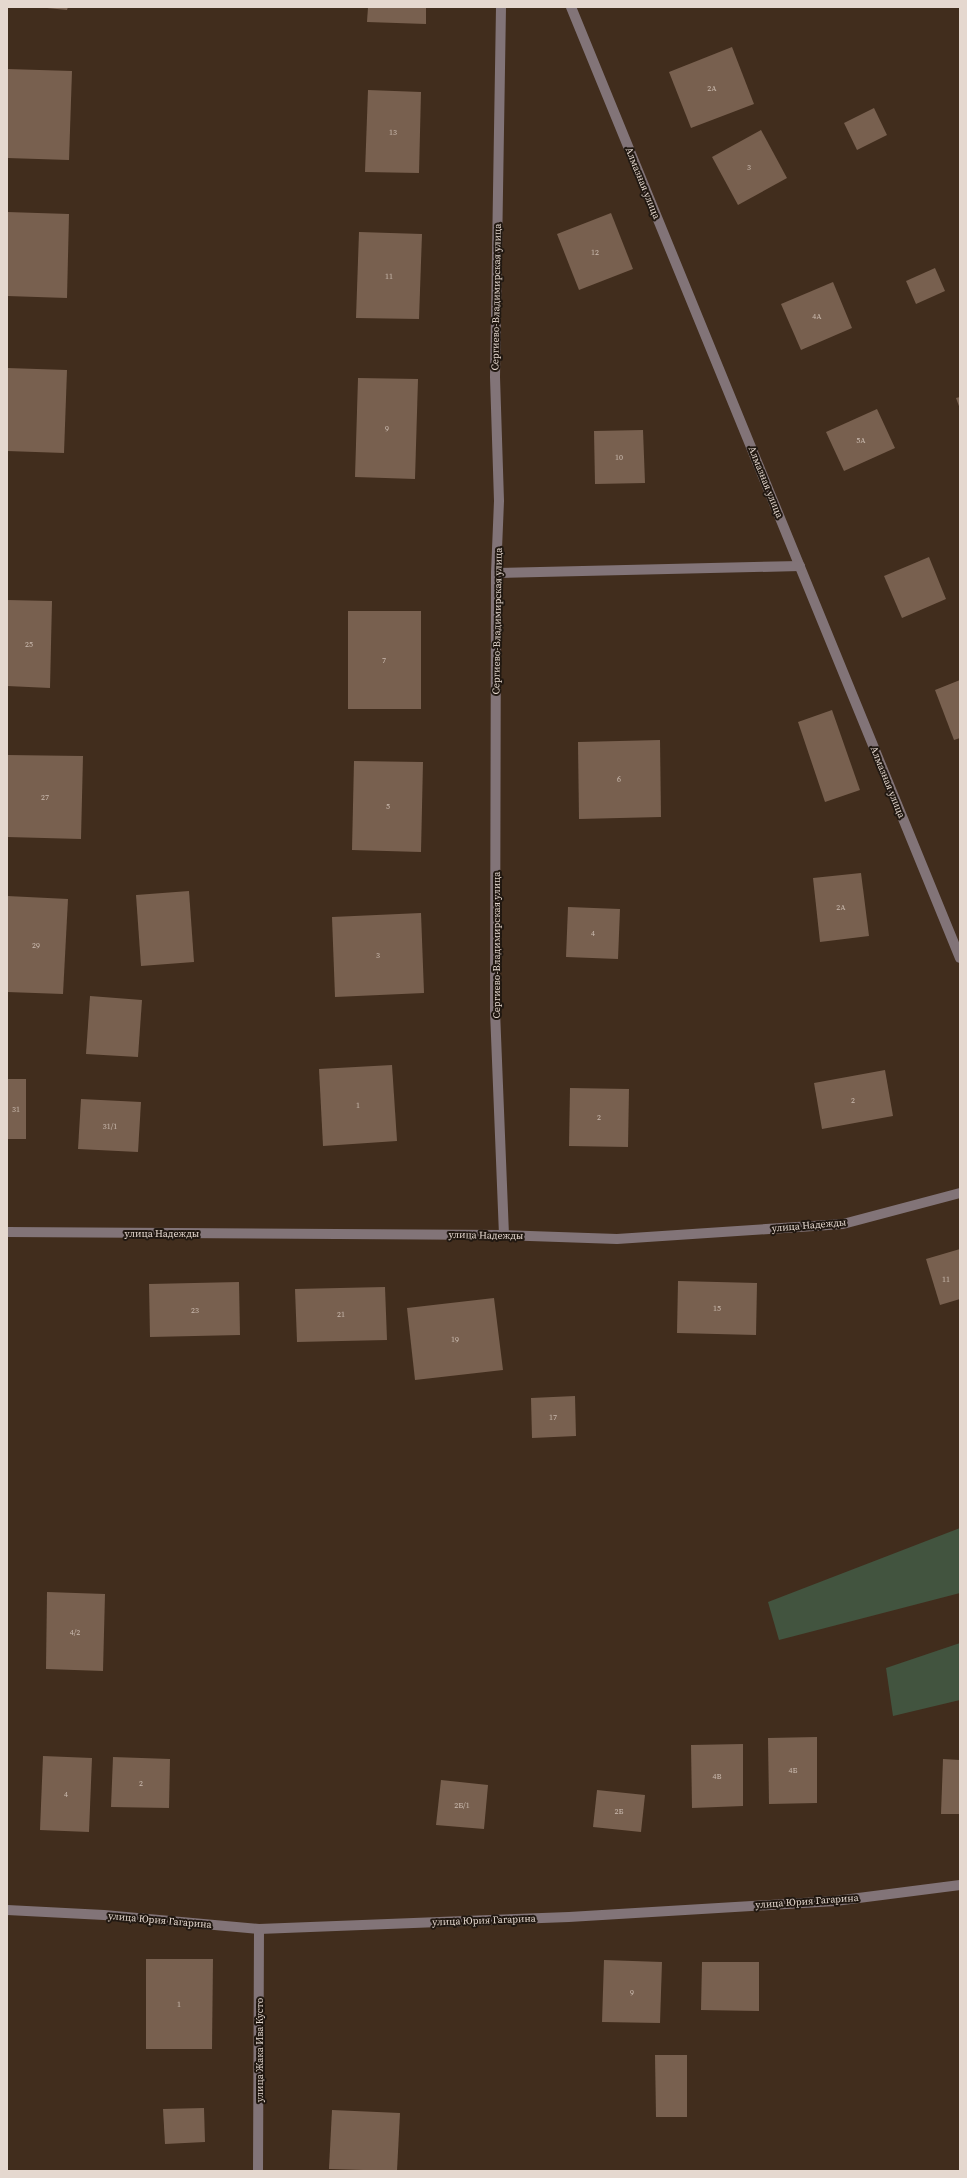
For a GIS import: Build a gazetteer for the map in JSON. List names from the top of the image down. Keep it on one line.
{"streets":{"street":["Алмазная улица","Сергиево-Владимирская улица","улица Надежды","улица Юрия Гагарина","улица Жака Ива Кусто"]},"crossings":[["Сергиево-Владимирская улица","улица Надежды"],["улица Юрия Гагарина","улица Жака Ива Кусто"]],"house_numbers":["2А","13","3","12","11","4А","9","5А","10","25","7","6","27","5","2А","4","29","3","2","1","31","2","31/1","11","15","23","21","19","17","4/2","4Б","4В","2","4","2Б/1","2Б","9","1"]}
